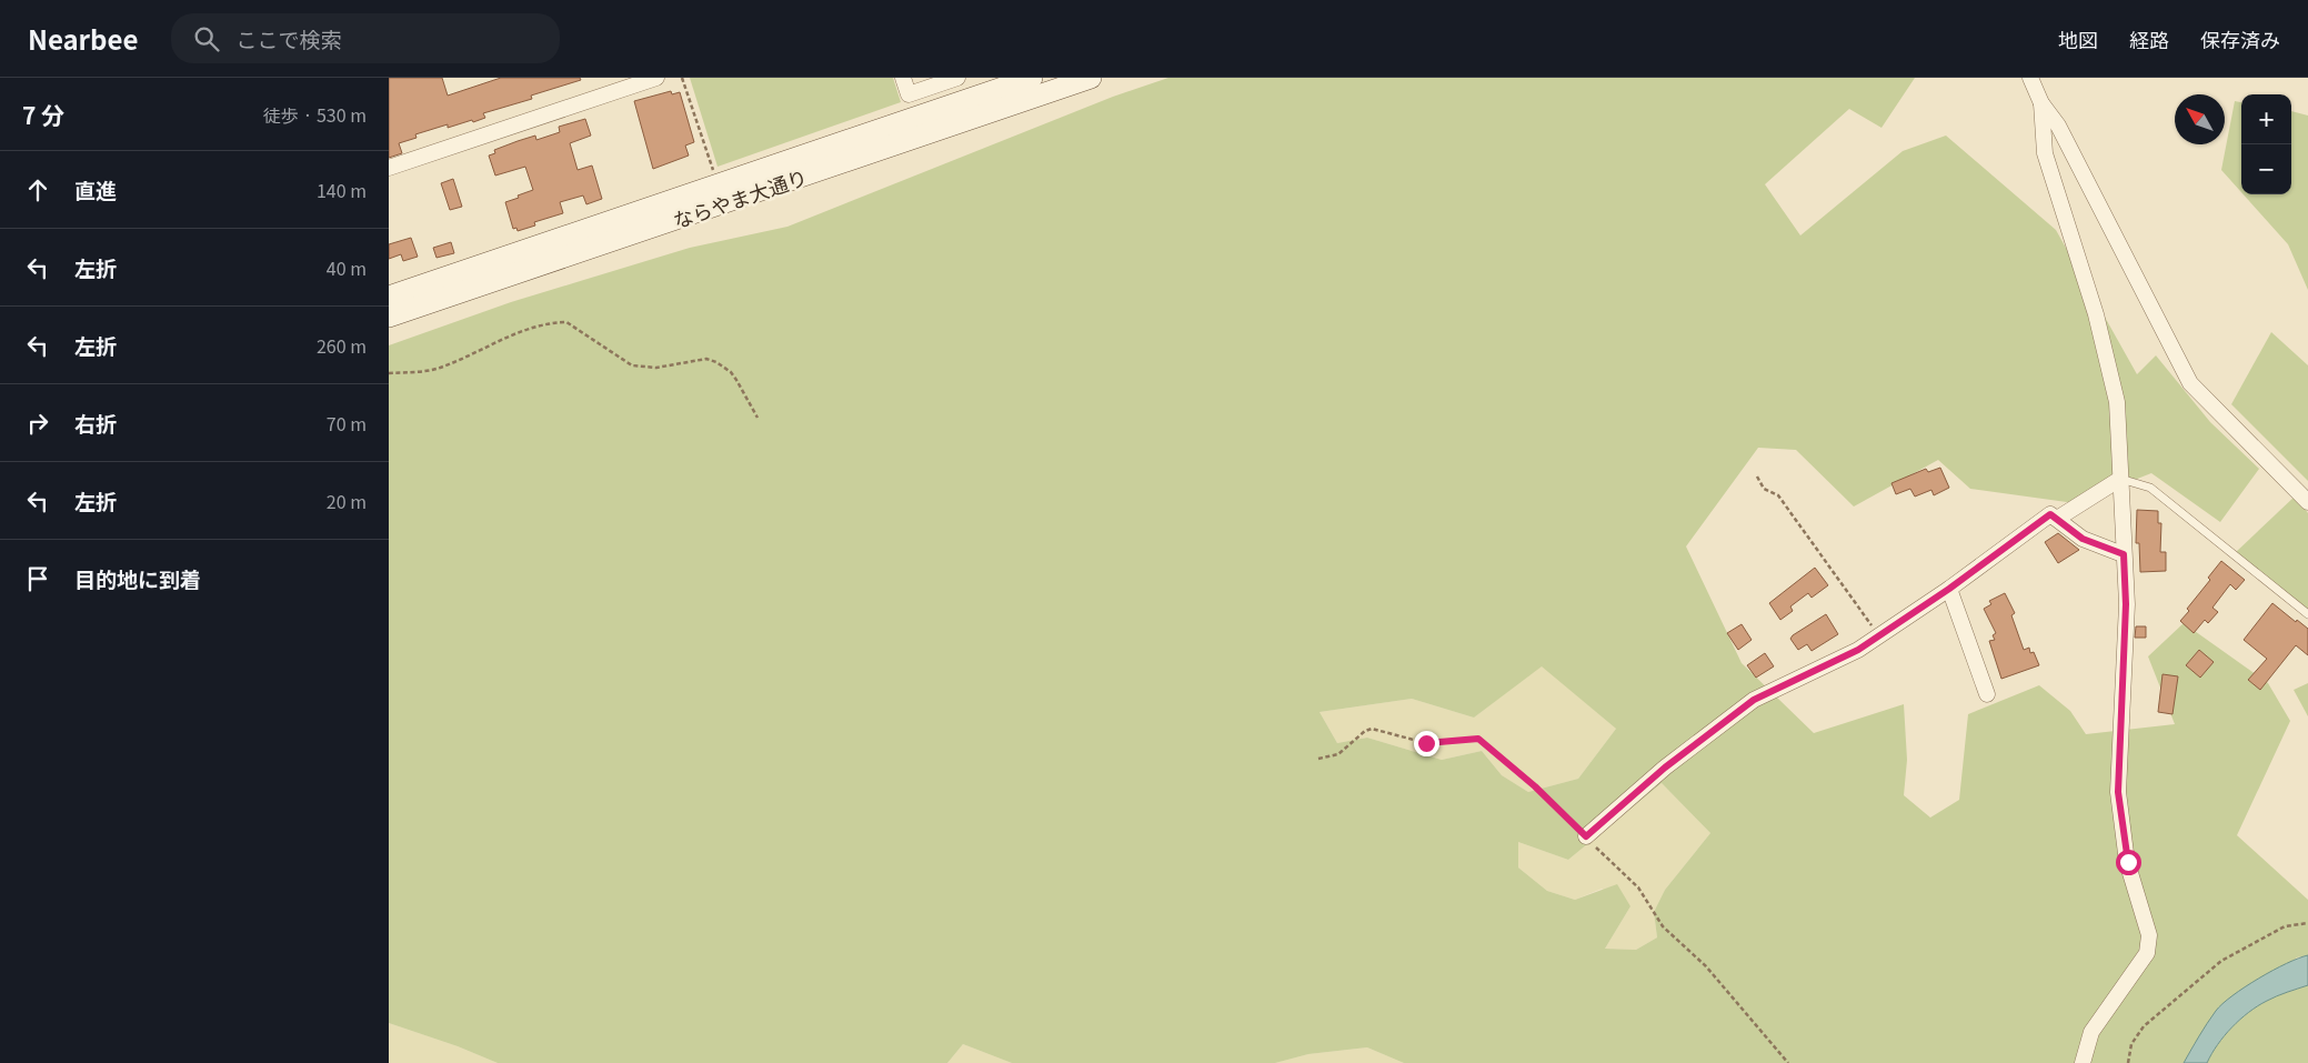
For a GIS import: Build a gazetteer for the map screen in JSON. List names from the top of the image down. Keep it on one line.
{"streets":{"street":["ならやま大通り"]},"north":"top left","page":{"header":"Nearbee","search":"ここで検索","nav":["地図","経路","保存済み"],"heading":["7 分","徒歩 · 530 m"],"map_buttons":["+","−"],"list":[["直進","140 m"],["左折","40 m"],["左折","260 m"],["右折","70 m"],["左折","20 m"],"目的地に到着"]}}
